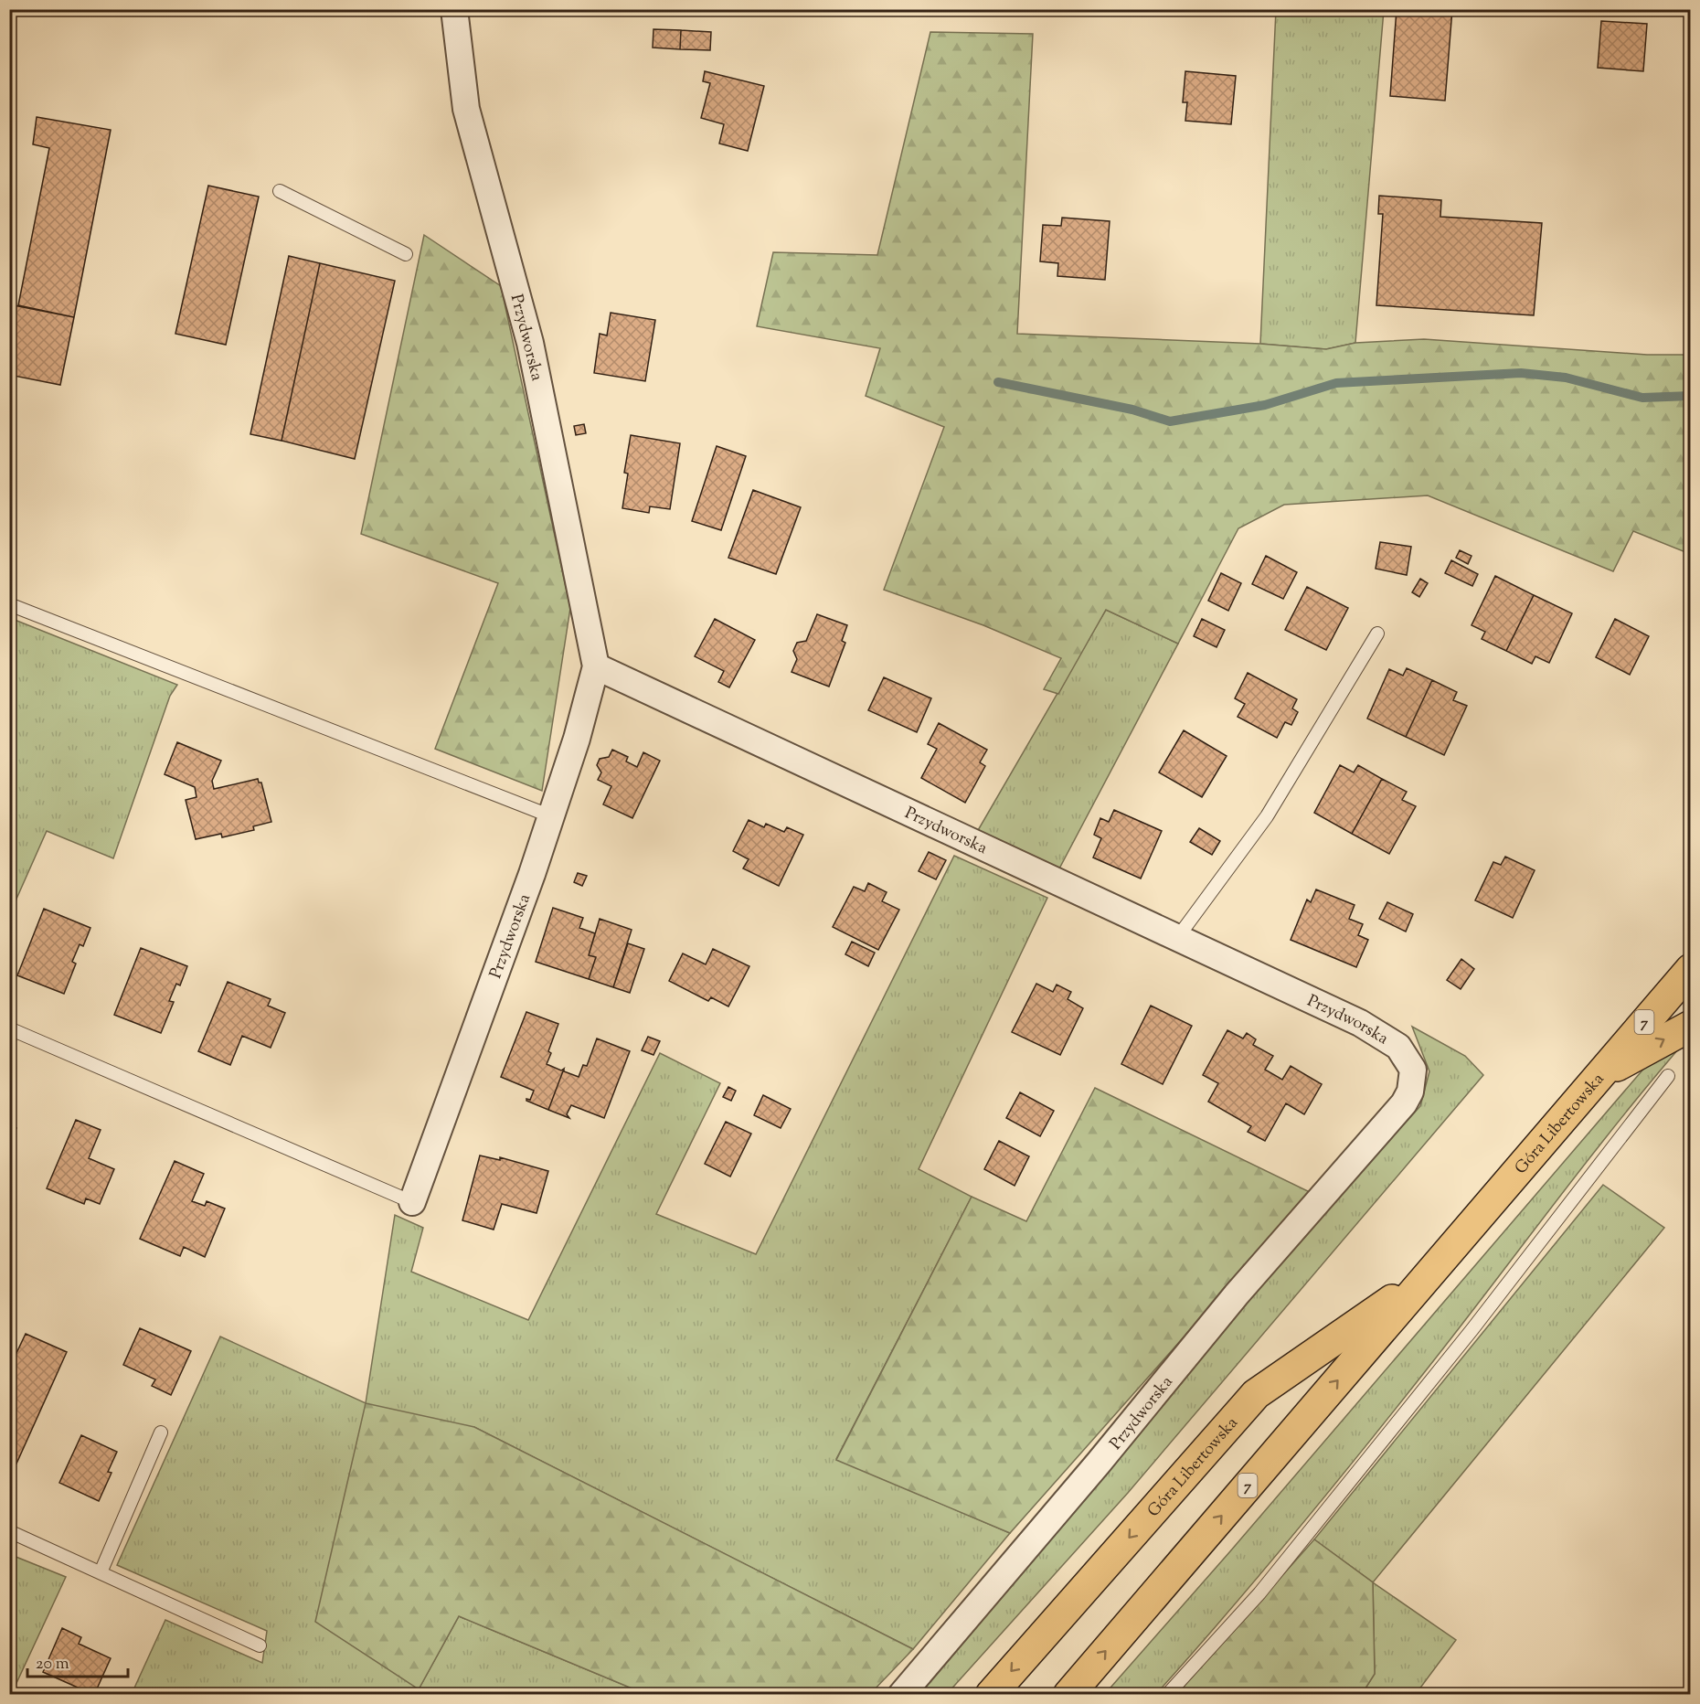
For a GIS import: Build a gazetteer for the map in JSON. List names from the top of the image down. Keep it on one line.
{"streets":{"highway":["7","Góra Libertowska"],"street":["Przydworska"]},"crossings":[["7","Góra Libertowska"]],"scale_bar":"20 m"}
